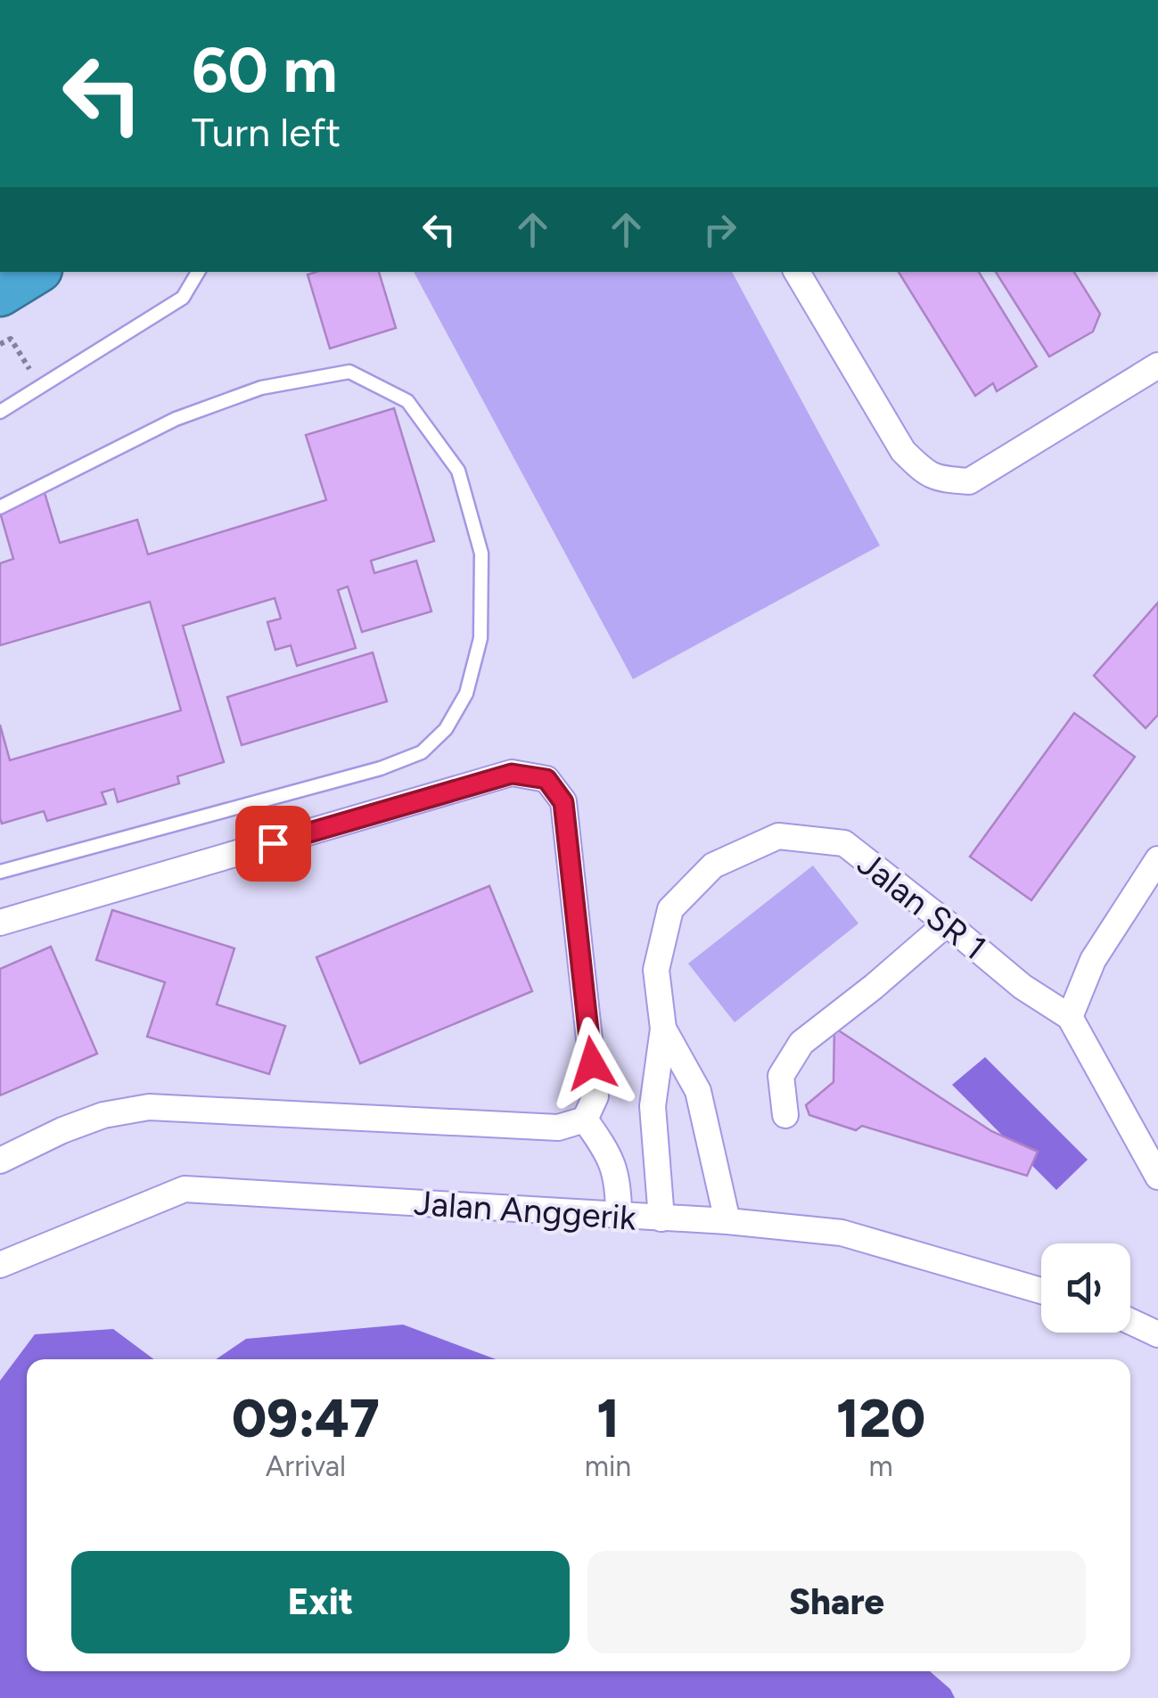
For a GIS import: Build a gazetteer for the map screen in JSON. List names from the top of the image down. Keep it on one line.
{"streets":{"street":["Jalan SR 1","Jalan Anggerik"]},"page":{"turn":["60 m","Turn left"],"eta":["09:47","Arrival","1","min","120","m"],"buttons":["Exit","Share"]}}
